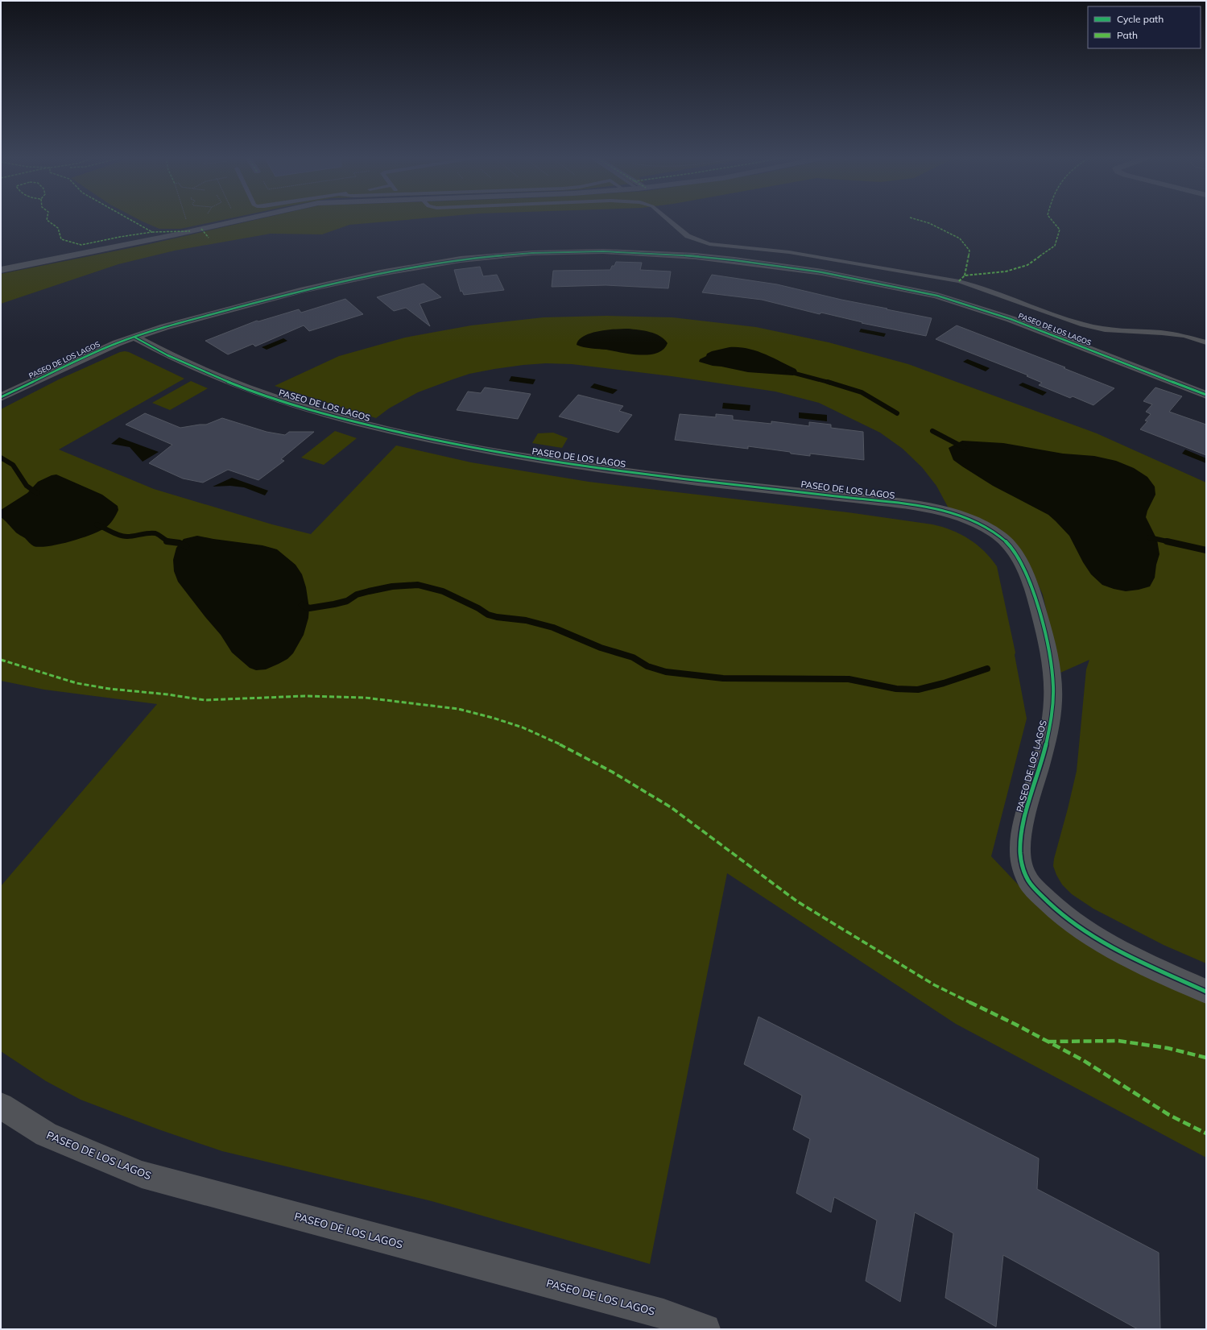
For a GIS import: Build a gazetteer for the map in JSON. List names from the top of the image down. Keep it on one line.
{"streets":{"street":["PASEO DE LOS LAGOS"]},"legend":["Cycle path","Path"]}
